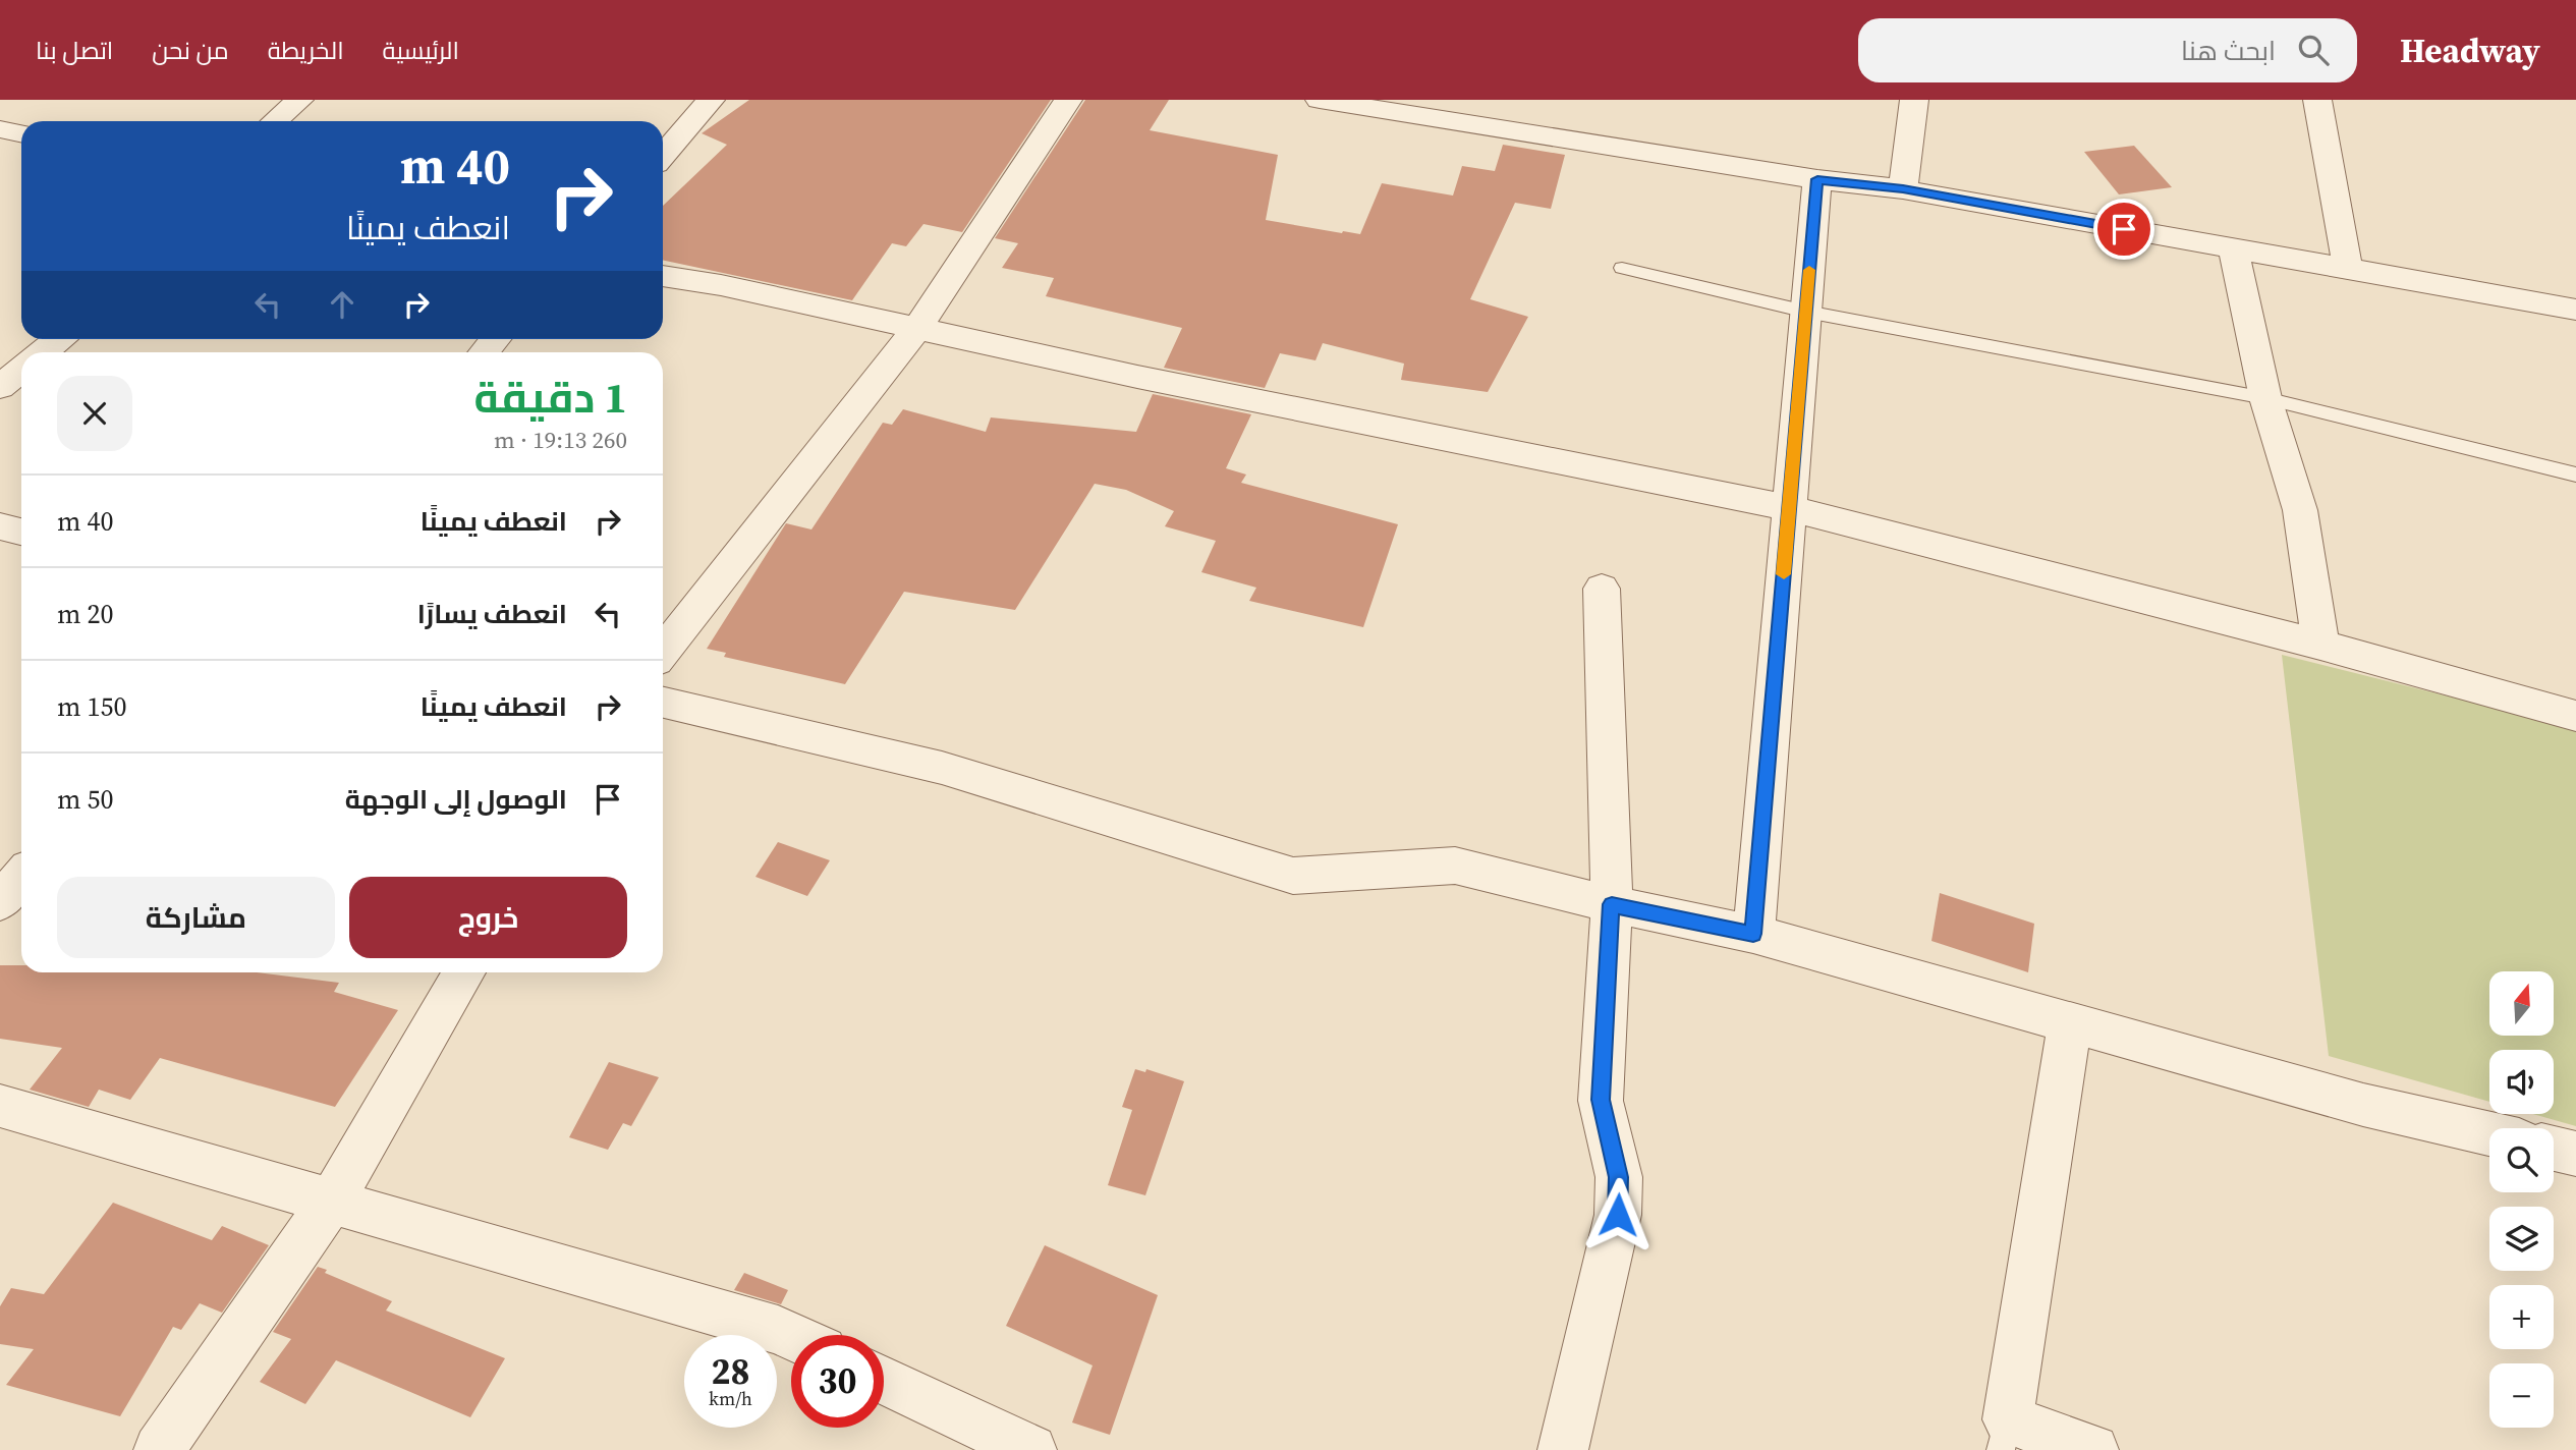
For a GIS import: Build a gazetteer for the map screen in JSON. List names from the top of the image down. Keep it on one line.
{"north":"top","page":{"header":"Headway","search":"ابحث هنا","nav":["الرئيسية","الخريطة","من نحن","اتصل بنا"],"turn":["40 m","انعطف يمينًا"],"heading":["1 دقيقة","260 m · 19:13"],"list":[{"name":"انعطف يمينًا","value":"40 m"},{"name":"انعطف يسارًا","value":"20 m"},{"name":"انعطف يمينًا","value":"150 m"},{"name":"الوصول إلى الوجهة","value":"50 m"}],"buttons":["خروج","مشاركة"],"map_buttons":["+","−"],"speed":"28 km/h","limit":"30"}}
